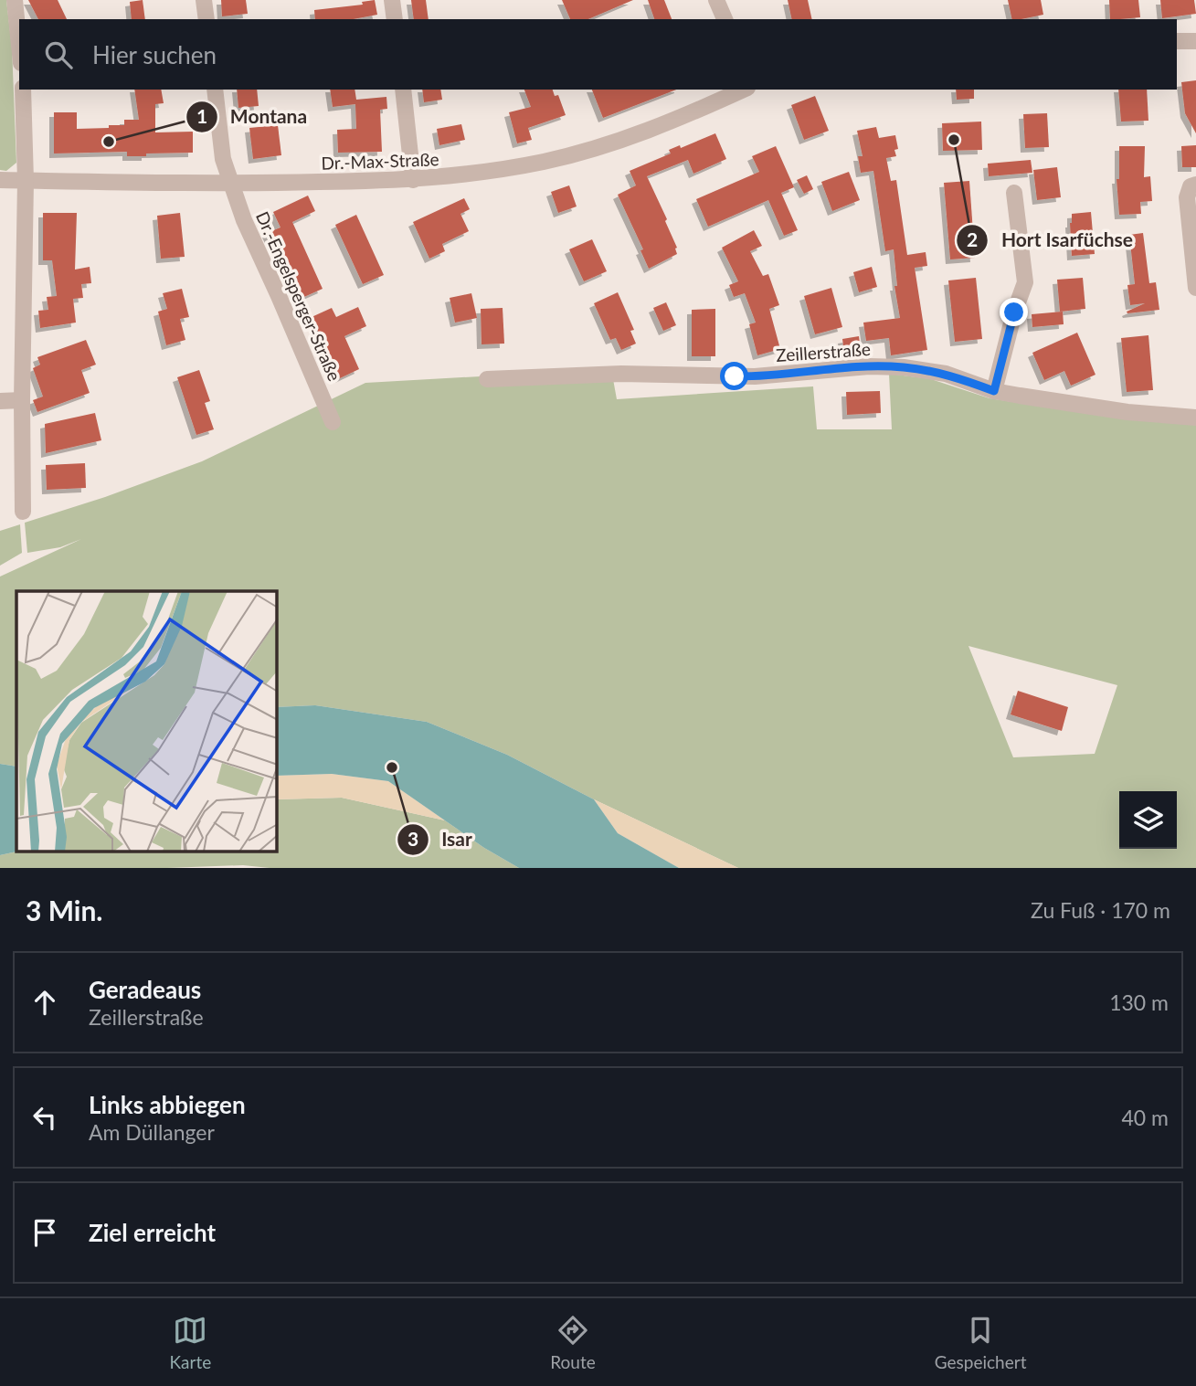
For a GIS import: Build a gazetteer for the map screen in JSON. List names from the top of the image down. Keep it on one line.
{"streets":{"street":["Dr.-Max-Straße","Dr.-Engelsperger-Straße","Zeillerstraße"]},"crossings":[["Dr.-Max-Straße","Dr.-Engelsperger-Straße"]],"places":["Hort Isarfüchse","Montana","Isar"],"page":{"search":"Hier suchen","heading":["3 Min.","Zu Fuß · 170 m"],"list":[["Geradeaus","Zeillerstraße","130 m"],["Links abbiegen","Am Düllanger","40 m"],"Ziel erreicht"],"nav":["Karte","Route","Gespeichert"]}}
